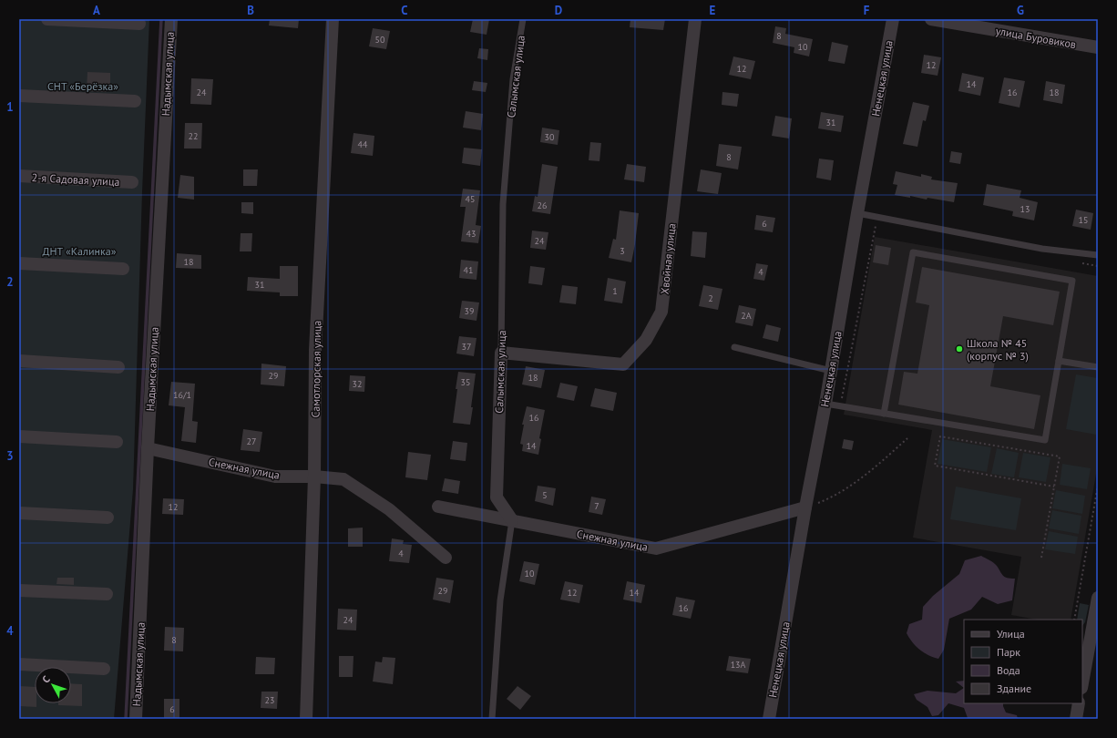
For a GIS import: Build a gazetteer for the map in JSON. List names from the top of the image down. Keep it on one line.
{"streets":{"street":["улица Буровиков","Надымская улица","Салымская улица","Ненецкая улица","2-я Садовая улица","Хвойная улица","Самотлорская улица","Снежная улица"]},"crossings":[["Надымская улица","Снежная улица"],["Салымская улица","Хвойная улица"],["Салымская улица","Снежная улица"],["Ненецкая улица","Снежная улица"],["Самотлорская улица","Снежная улица"]],"parks":["СНТ «Берёзка»","ДНТ «Калинка»"],"places":["Школа № 45 (корпус № 3)"],"house_numbers":["8","50","10","12","12","14","24","16","18","31","22","30","44","8","45","26","13","15","6","43","24","3","18","41","4","31","1","2","39","2А","37","29","18","35","32","16/1","16","27","14","5","7","12","4","10","29","12","14","16","24","8","13А","23","6"],"legend":["Улица","Парк","Вода","Здание"],"north":"top left","grid":{"columns":["A","B","C","D","E","F","G"],"rows":["1","2","3","4"]}}
